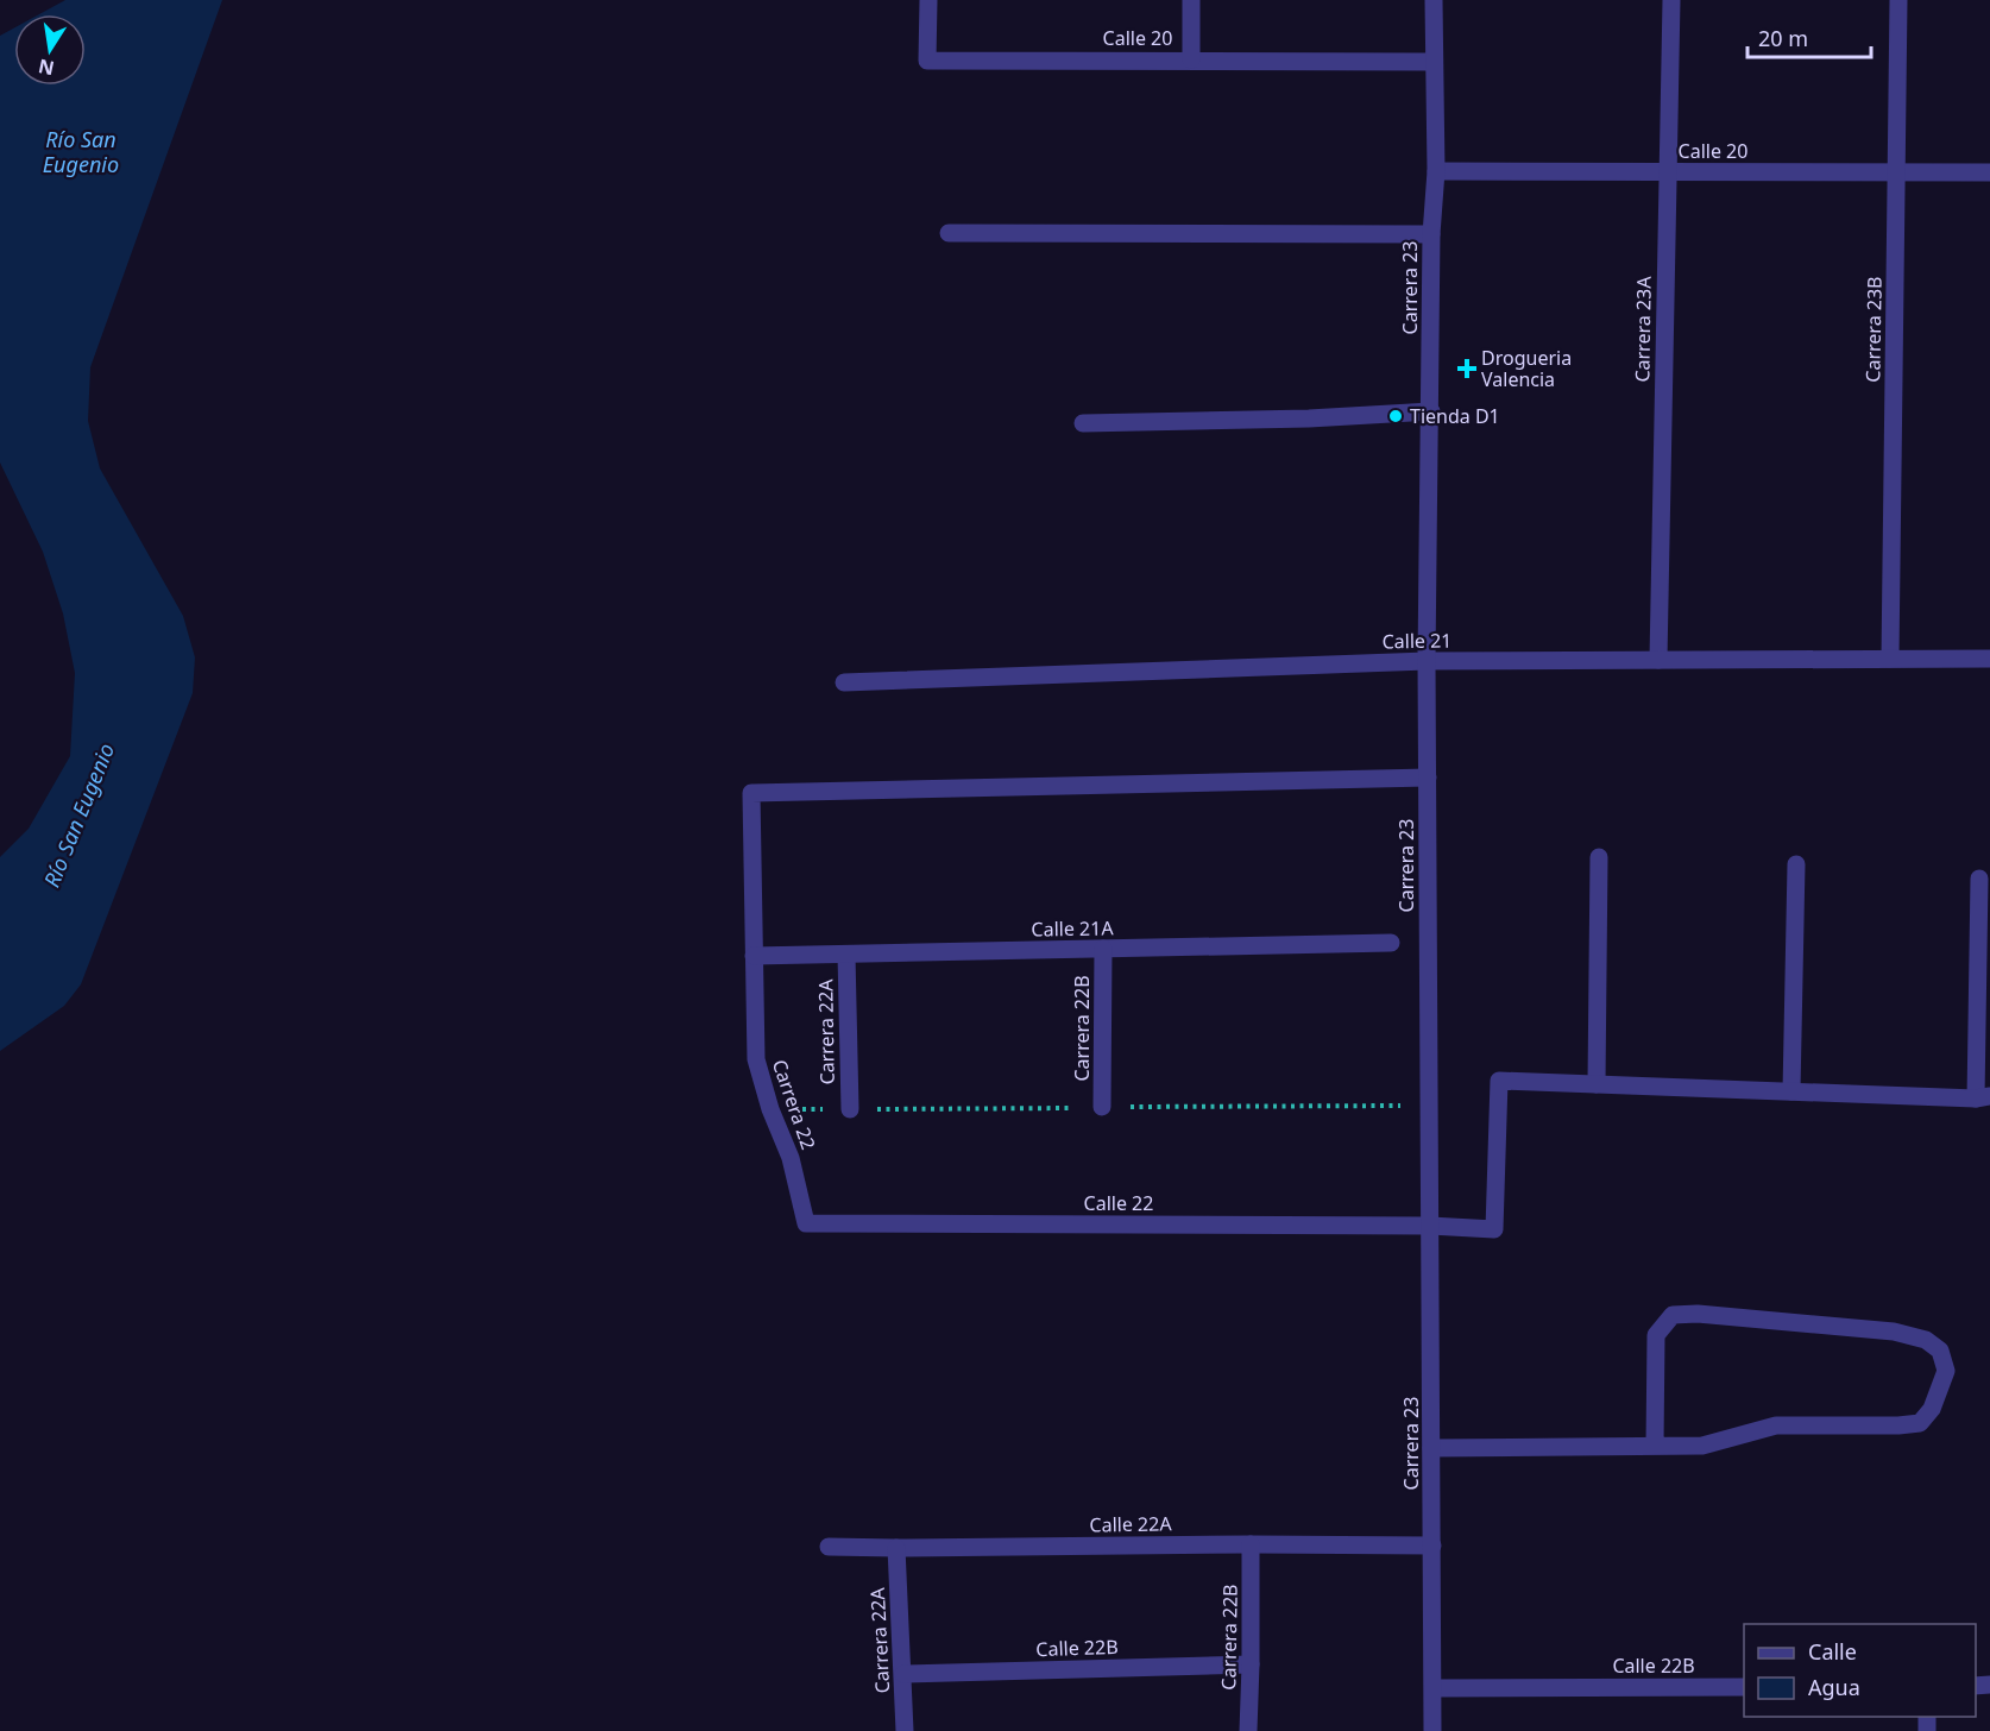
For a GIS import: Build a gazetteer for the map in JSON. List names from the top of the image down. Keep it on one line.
{"streets":{"street":["Calle 20","Carrera 23","Carrera 23A","Carrera 23B","Calle 21","Calle 21A","Carrera 22B","Carrera 22A","Carrera 22","Calle 22","Calle 22A","Calle 22B"]},"crossings":[["Calle 20","Carrera 23"],["Calle 20","Carrera 23A"],["Calle 20","Carrera 23B"],["Carrera 23","Calle 21"],["Carrera 23","Carrera 22"],["Carrera 23","Calle 22"],["Carrera 23","Calle 22A"],["Carrera 23","Calle 22B"],["Carrera 23A","Calle 21"],["Carrera 23B","Calle 21"],["Calle 21A","Carrera 22B"],["Calle 21A","Carrera 22A"],["Calle 21A","Carrera 22"],["Carrera 22B","Calle 22A"],["Carrera 22B","Calle 22B"],["Carrera 22A","Calle 22A"],["Carrera 22A","Calle 22B"],["Carrera 22","Calle 22"]],"water":["Río San Eugenio"],"places":{"health":["Drogueria Valencia"],"other":["Tienda D1"]},"legend":["Calle","Agua"],"scale_bar":"20 m","north":"bottom"}
